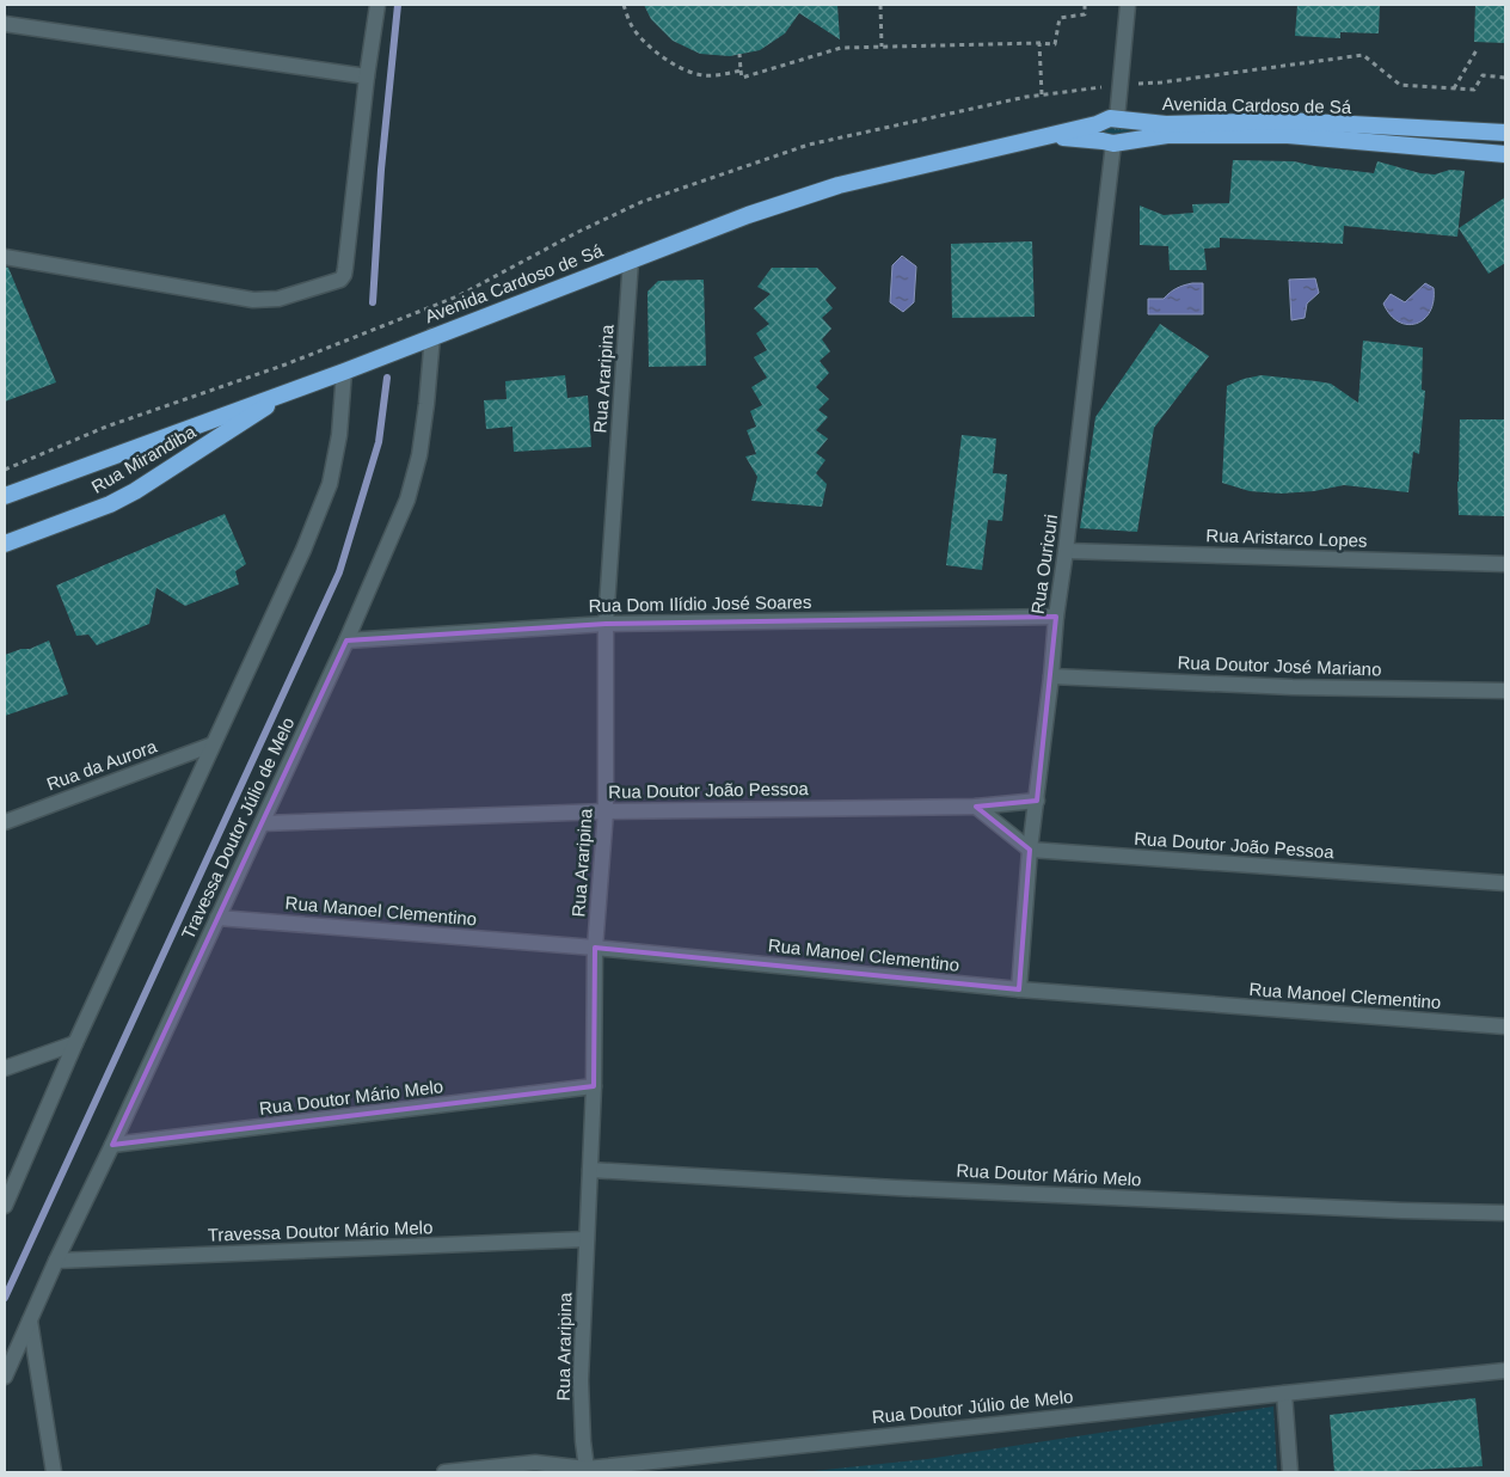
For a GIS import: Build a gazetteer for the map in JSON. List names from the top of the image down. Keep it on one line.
{"streets":{"highway":["Avenida Cardoso de Sá","Rua Mirandiba"],"street":["Rua Araripina","Rua Aristarco Lopes","Rua Ouricuri","Rua Dom Ilídio José Soares","Rua Doutor José Mariano","Rua da Aurora","Rua Doutor João Pessoa","Travessa Doutor Júlio de Melo","Rua Manoel Clementino","Rua Doutor Mário Melo","Travessa Doutor Mário Melo","Rua Doutor Júlio de Melo"]},"crossings":[["Avenida Cardoso de Sá","Rua Araripina"],["Avenida Cardoso de Sá","Rua Mirandiba"],["Avenida Cardoso de Sá","Rua Ouricuri"],["Avenida Cardoso de Sá","Travessa Doutor Júlio de Melo"],["Rua Araripina","Rua Dom Ilídio José Soares"],["Rua Araripina","Rua Doutor João Pessoa"],["Rua Araripina","Rua Manoel Clementino"],["Rua Araripina","Rua Doutor Mário Melo"],["Rua Araripina","Travessa Doutor Mário Melo"],["Rua Araripina","Rua Doutor Júlio de Melo"],["Rua Aristarco Lopes","Rua Ouricuri"],["Rua Ouricuri","Rua Dom Ilídio José Soares"],["Rua Ouricuri","Rua Doutor José Mariano"],["Rua Ouricuri","Rua Doutor João Pessoa"],["Rua Ouricuri","Rua Manoel Clementino"],["Rua Dom Ilídio José Soares","Travessa Doutor Júlio de Melo"],["Rua Doutor João Pessoa","Travessa Doutor Júlio de Melo"],["Travessa Doutor Júlio de Melo","Rua Manoel Clementino"],["Travessa Doutor Júlio de Melo","Rua Doutor Mário Melo"],["Travessa Doutor Júlio de Melo","Travessa Doutor Mário Melo"]]}
